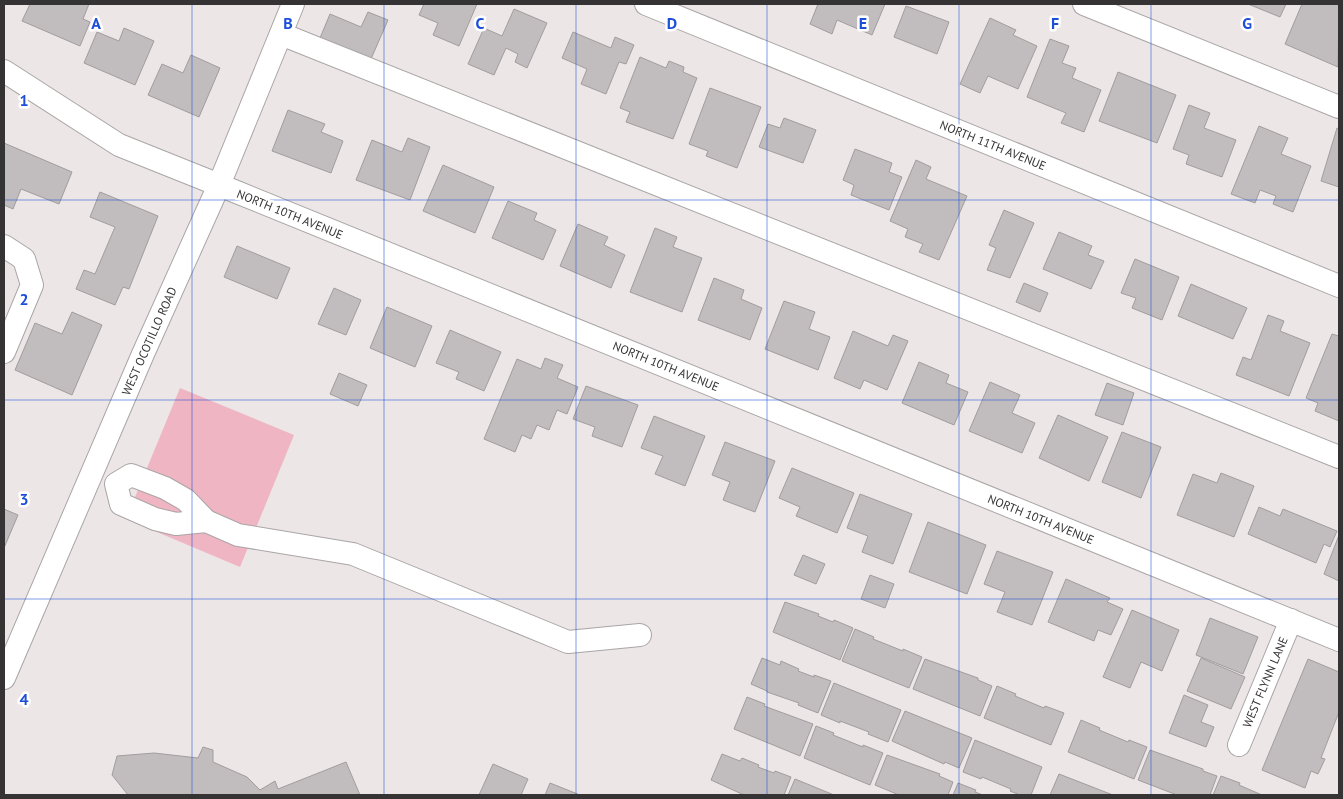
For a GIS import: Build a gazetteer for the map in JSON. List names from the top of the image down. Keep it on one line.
{"streets":{"street":["NORTH 11TH AVENUE","NORTH 10TH AVENUE","WEST OCOTILLO ROAD","WEST FLYNN LANE"]},"crossings":[["NORTH 10TH AVENUE","WEST OCOTILLO ROAD"],["NORTH 10TH AVENUE","WEST FLYNN LANE"]],"grid":{"columns":["A","B","C","D","E","F","G"],"rows":["1","2","3","4"]}}
